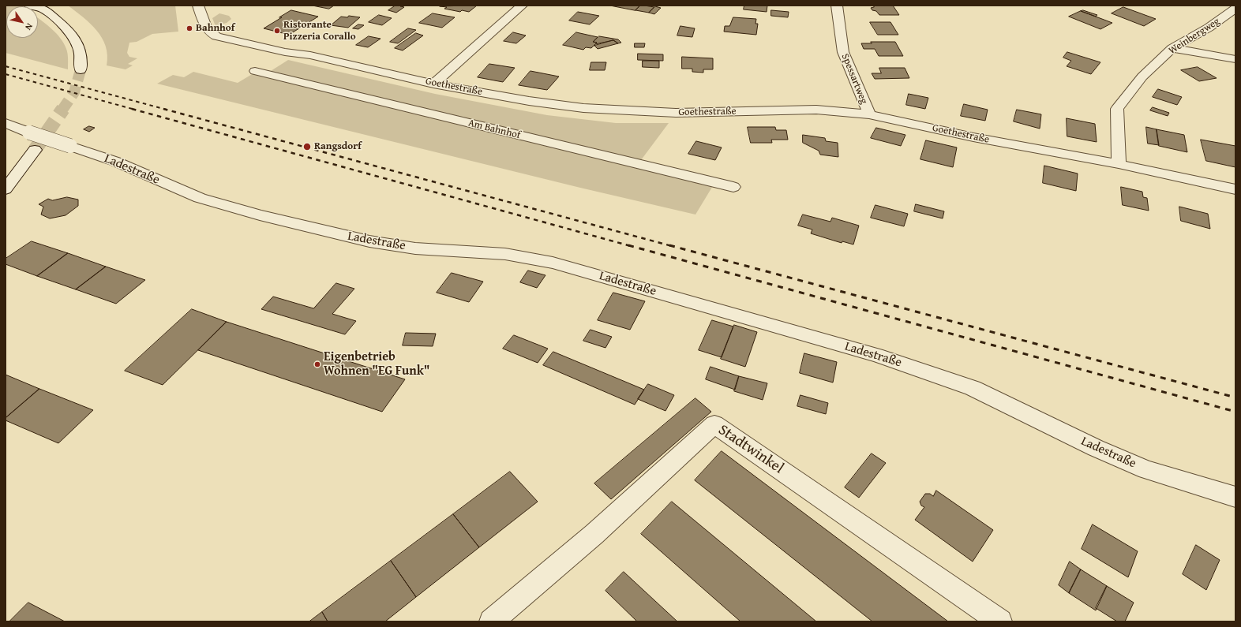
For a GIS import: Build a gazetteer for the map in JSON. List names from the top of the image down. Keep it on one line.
{"streets":{"street":["Weinbergweg","Spessartweg","Goethestraße","Am Bahnhof","Ladestraße","Stadtwinkel"]},"crossings":[["Weinbergweg","Goethestraße"],["Spessartweg","Goethestraße"]],"places":["Bahnhof","Ristorante Pizzeria Corallo","Rangsdorf","Eigenbetrieb Wohnen \"EG Funk\""],"north":"bottom right"}
